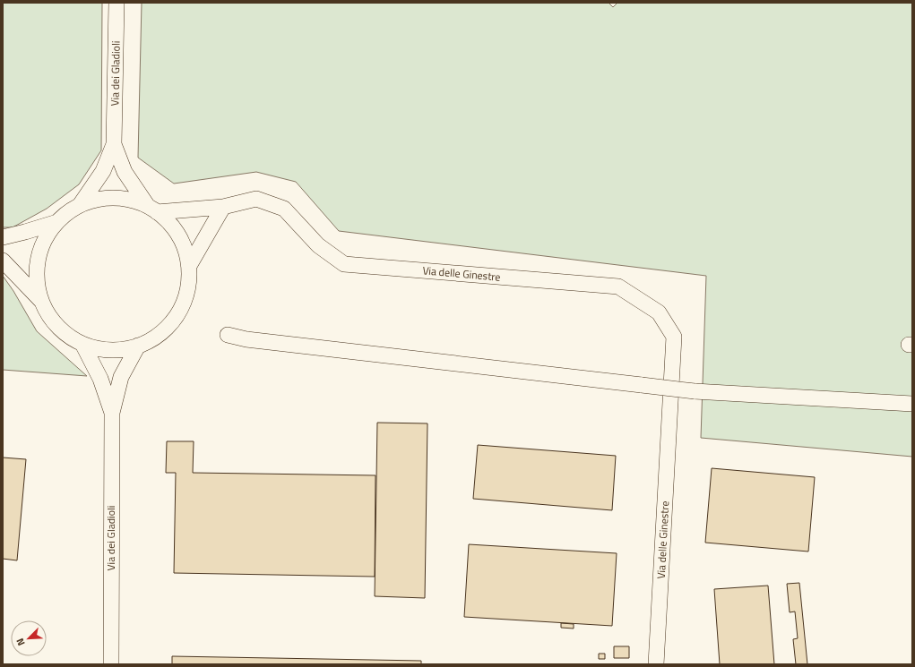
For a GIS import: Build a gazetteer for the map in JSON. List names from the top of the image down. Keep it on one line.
{"streets":{"street":["Via dei Gladioli","Via delle Ginestre"]},"crossings":[["Via dei Gladioli","Via delle Ginestre"]],"north":"bottom left"}
